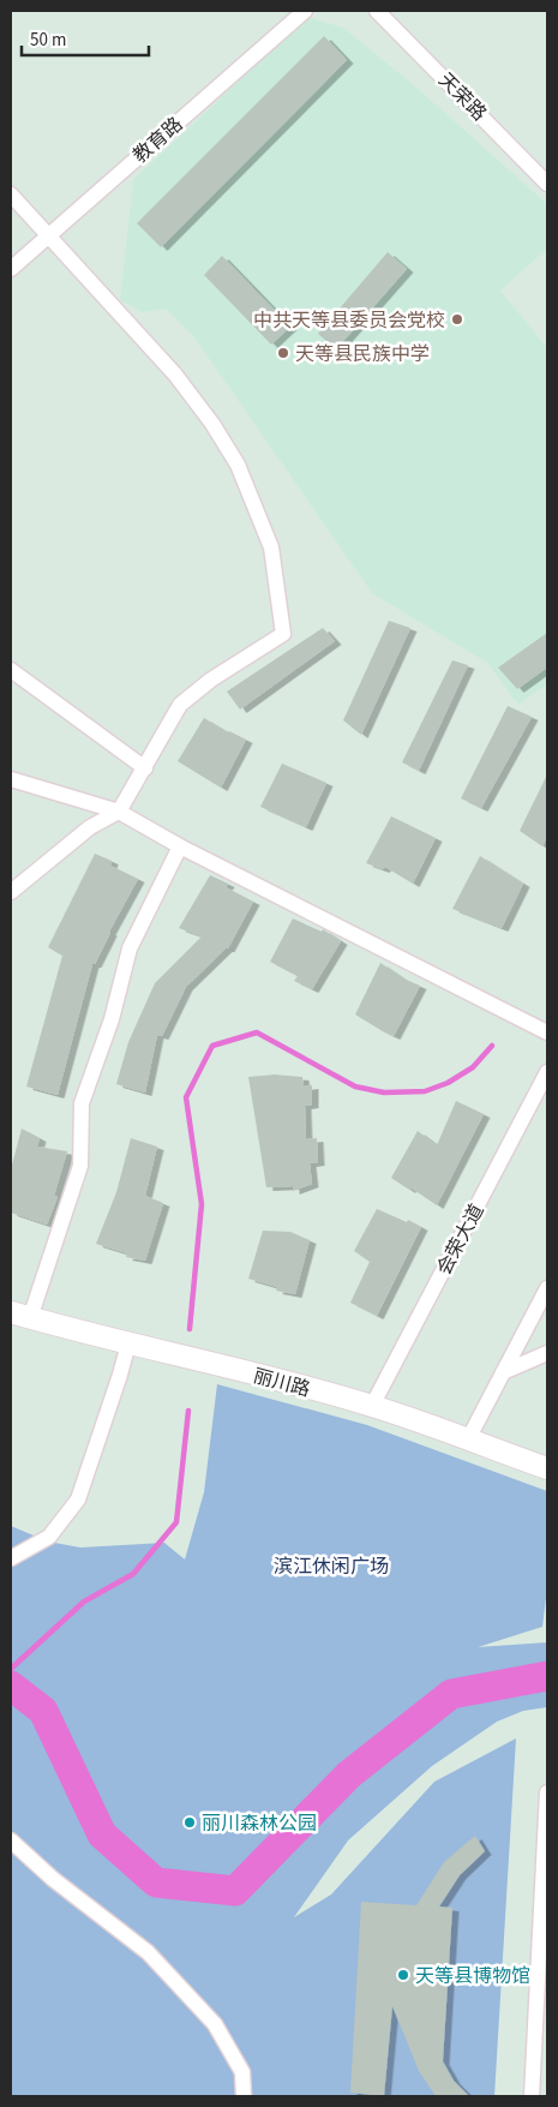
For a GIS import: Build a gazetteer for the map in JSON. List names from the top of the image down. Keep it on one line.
{"streets":{"main road":["丽川路"],"street":["天荣路","教育路","会荣大道"]},"crossings":[["会荣大道","丽川路"]],"parks":["滨江休闲广场"],"places":["中共天等县委员会党校","天等县民族中学","丽川森林公园","天等县博物馆"],"scale_bar":"50 m"}
